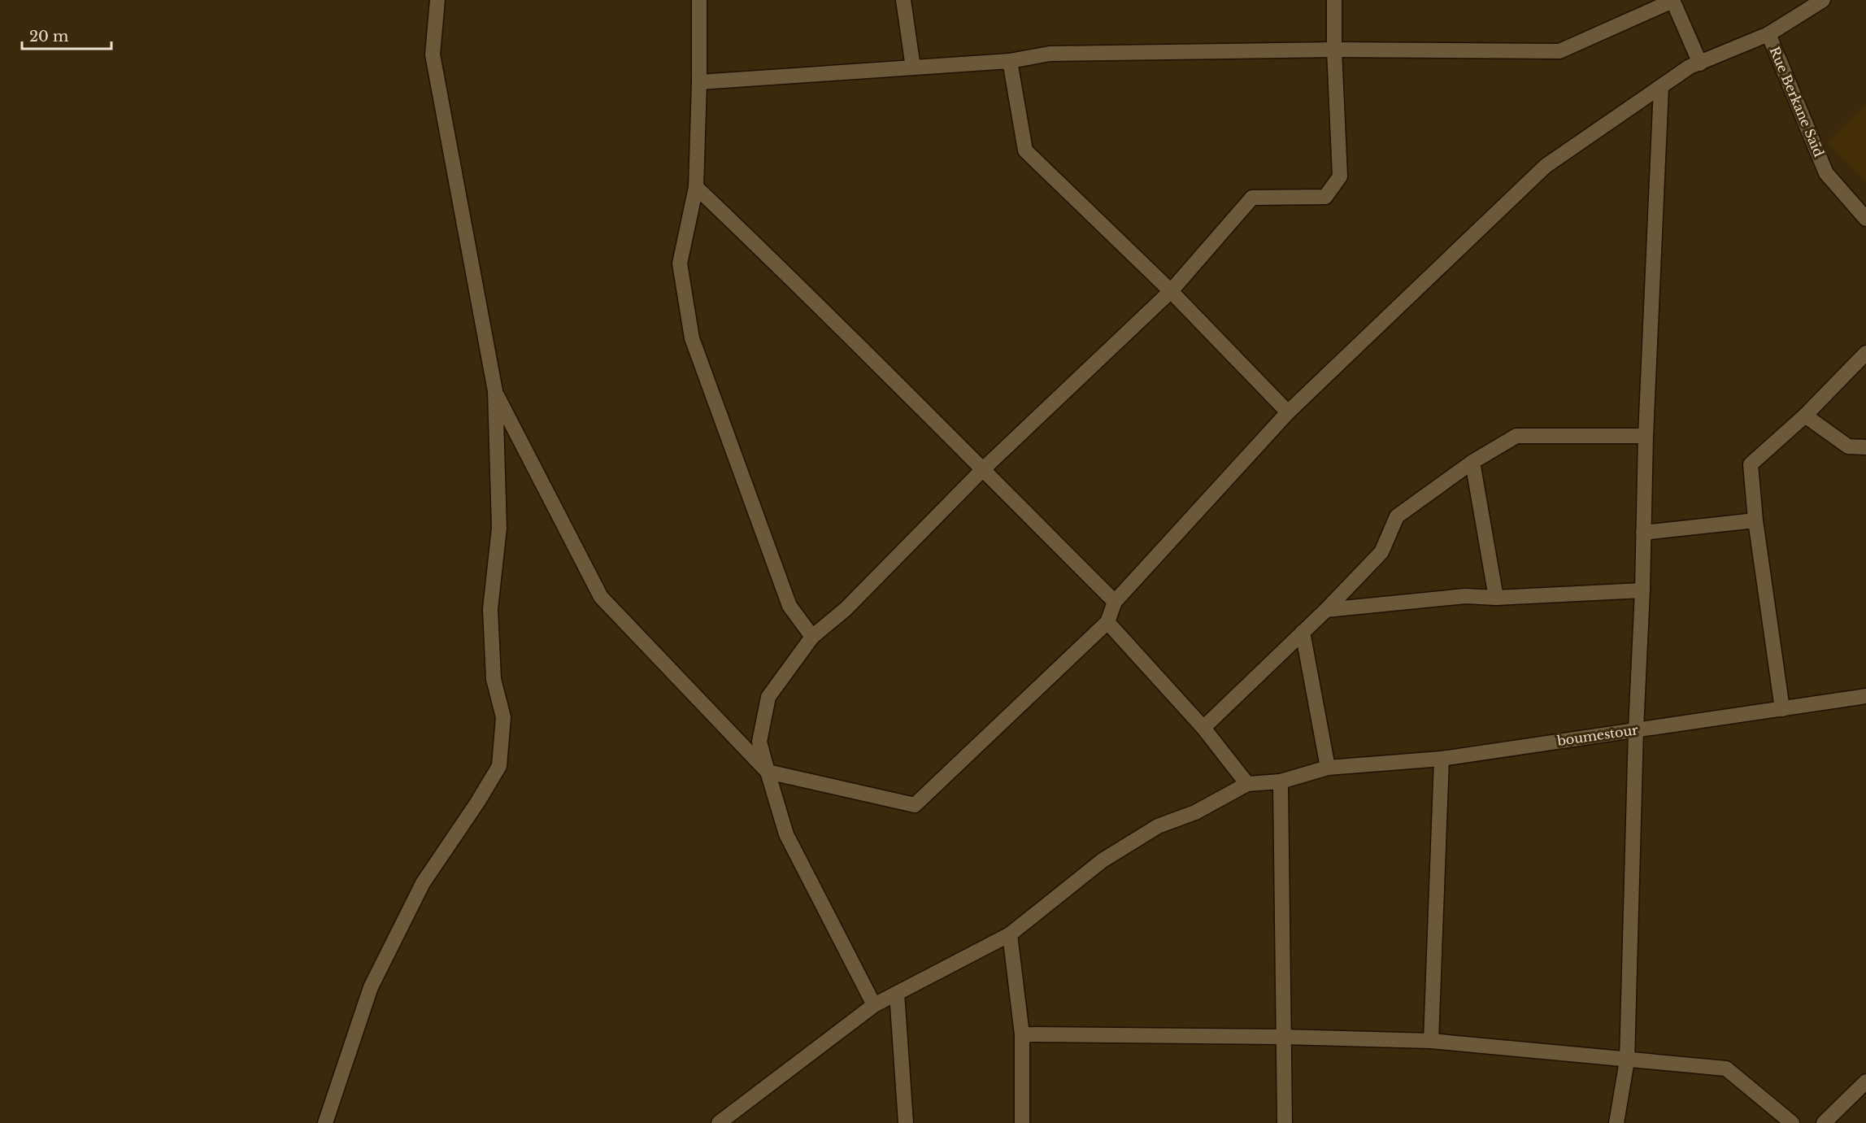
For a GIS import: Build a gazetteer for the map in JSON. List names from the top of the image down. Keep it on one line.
{"streets":{"street":["Rue Berkane Saïd","boumestour"]},"scale_bar":"20 m"}
